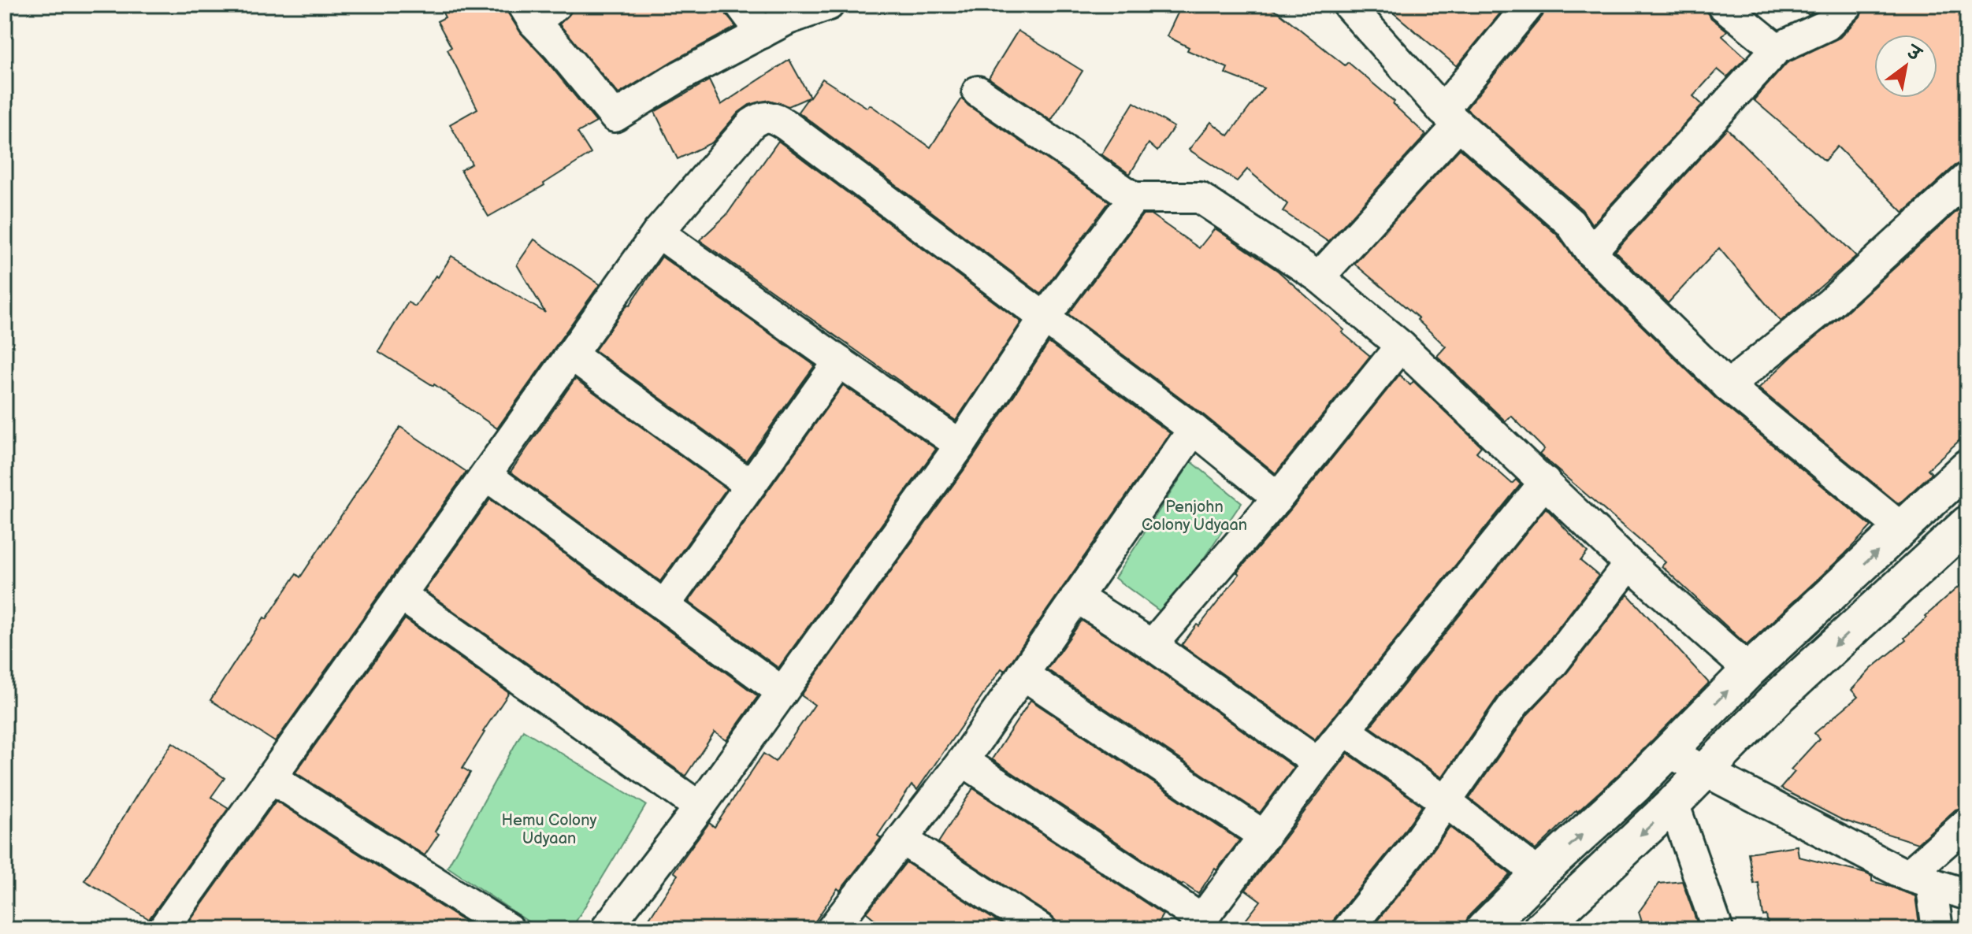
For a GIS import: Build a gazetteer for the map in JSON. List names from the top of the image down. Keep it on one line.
{"parks":["Penjohn Colony Udyaan","Hemu Colony Udyaan"],"north":"top right"}
